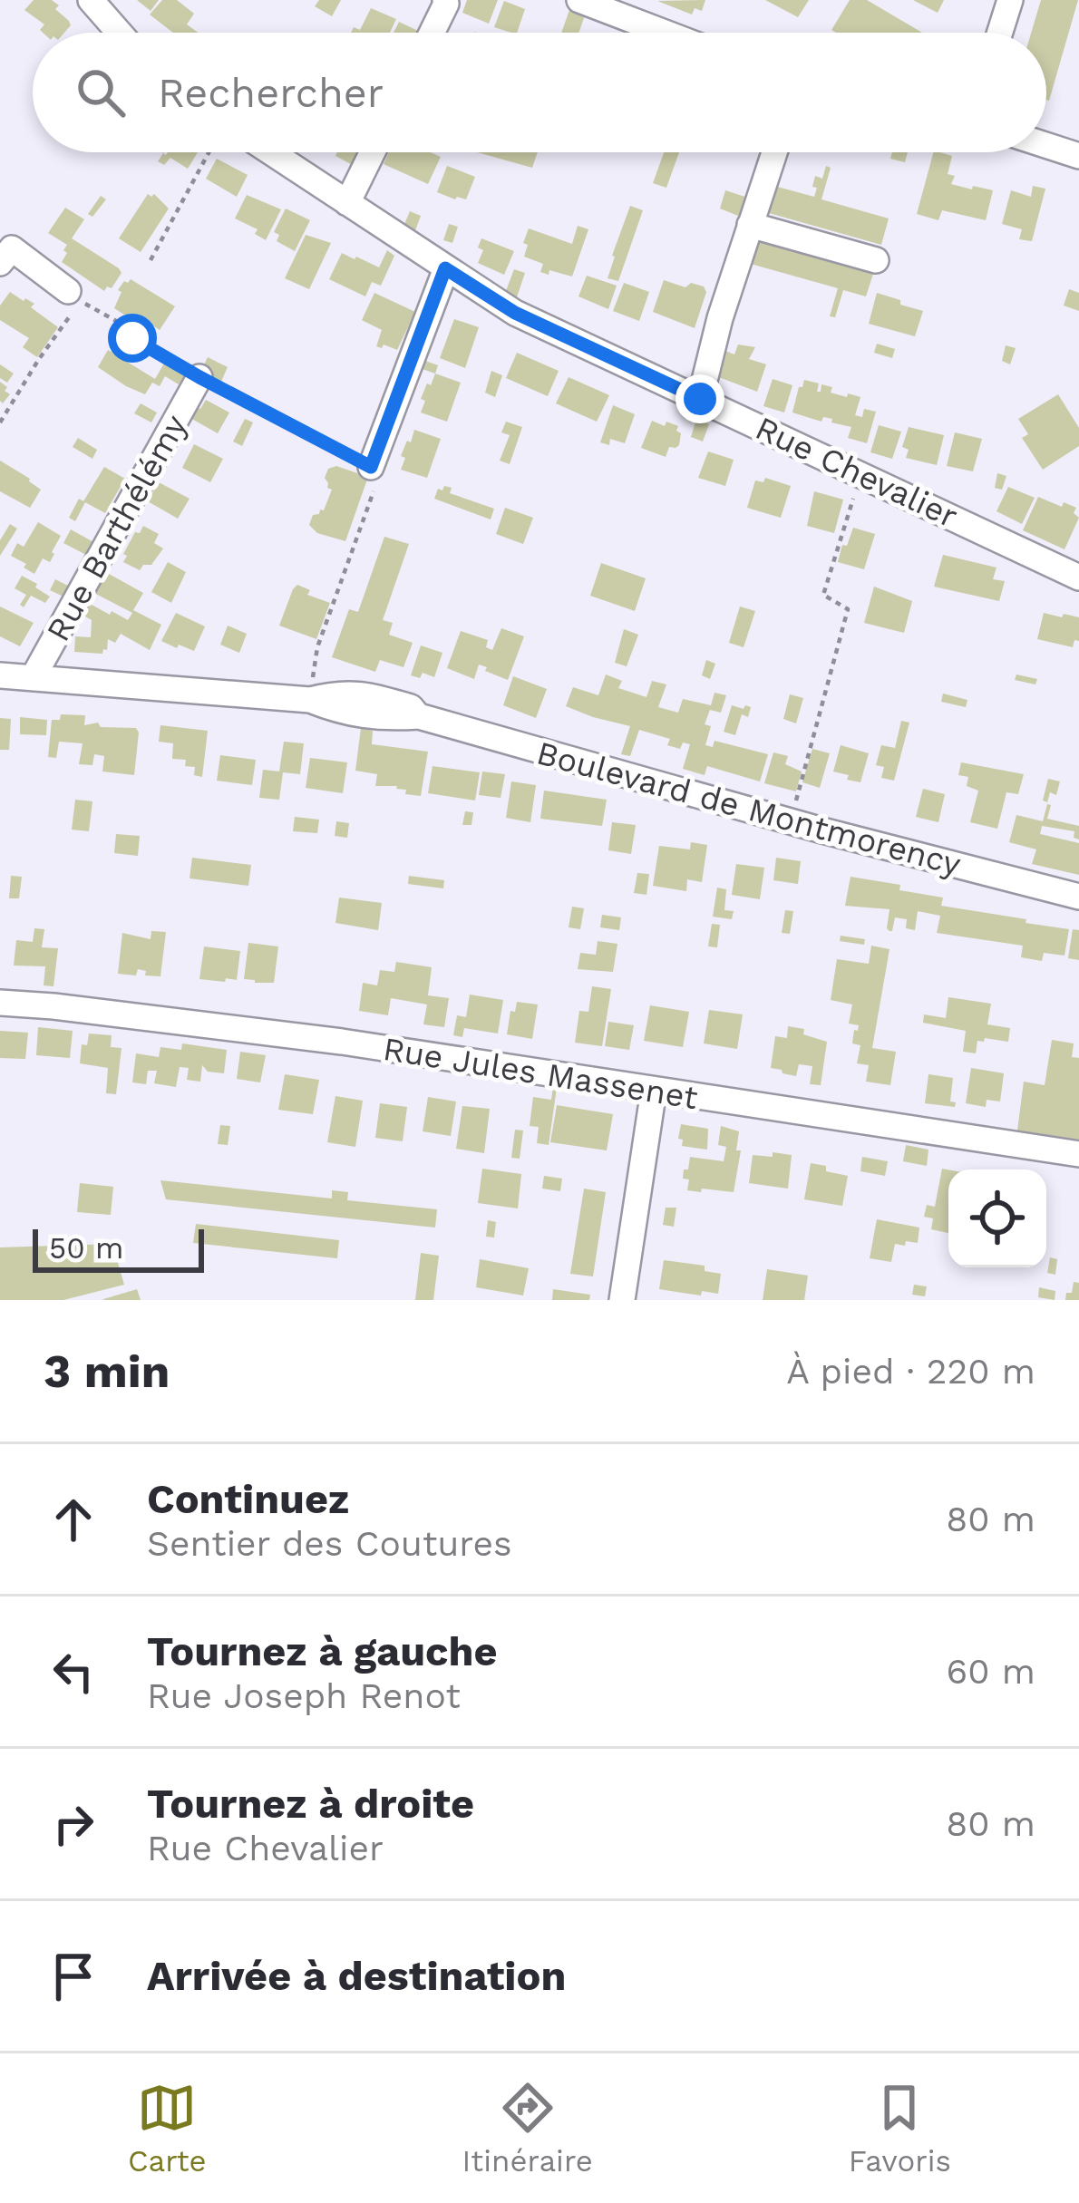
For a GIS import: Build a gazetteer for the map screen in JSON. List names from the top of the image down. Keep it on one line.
{"streets":{"street":["Rue Chevalier","Rue Barthélémy","Boulevard de Montmorency","Rue Jules Massenet"]},"crossings":[["Rue Barthélémy","Boulevard de Montmorency"]],"scale_bar":"50 m","page":{"search":"Rechercher","scale":"50 m","heading":["3 min","À pied · 220 m"],"list":[["Continuez","Sentier des Coutures","80 m"],["Tournez à gauche","Rue Joseph Renot","60 m"],["Tournez à droite","Rue Chevalier","80 m"],"Arrivée à destination"],"nav":["Carte","Itinéraire","Favoris"]}}
